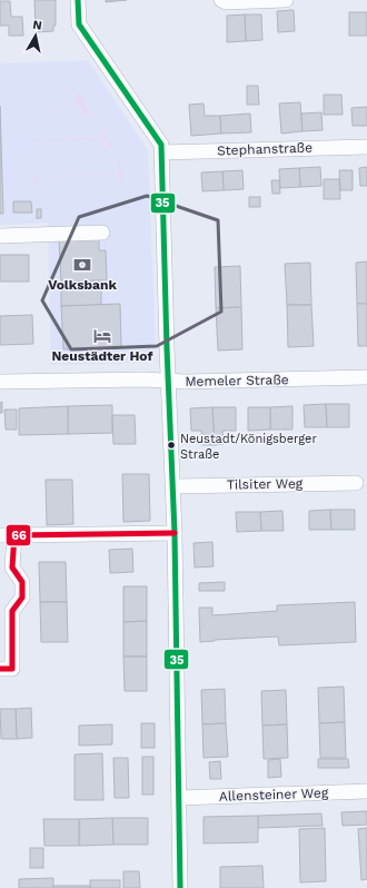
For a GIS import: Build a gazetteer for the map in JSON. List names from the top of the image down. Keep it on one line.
{"streets":{"street":["Stephanstraße","Memeler Straße","Tilsiter Weg","Allensteiner Weg"]},"places":{"bank":["Volksbank"],"hotel":["Neustädter Hof"],"other":["Neustadt/Königsberger Straße"]},"lines":["transit line 35","transit line 66"],"north":"top"}
